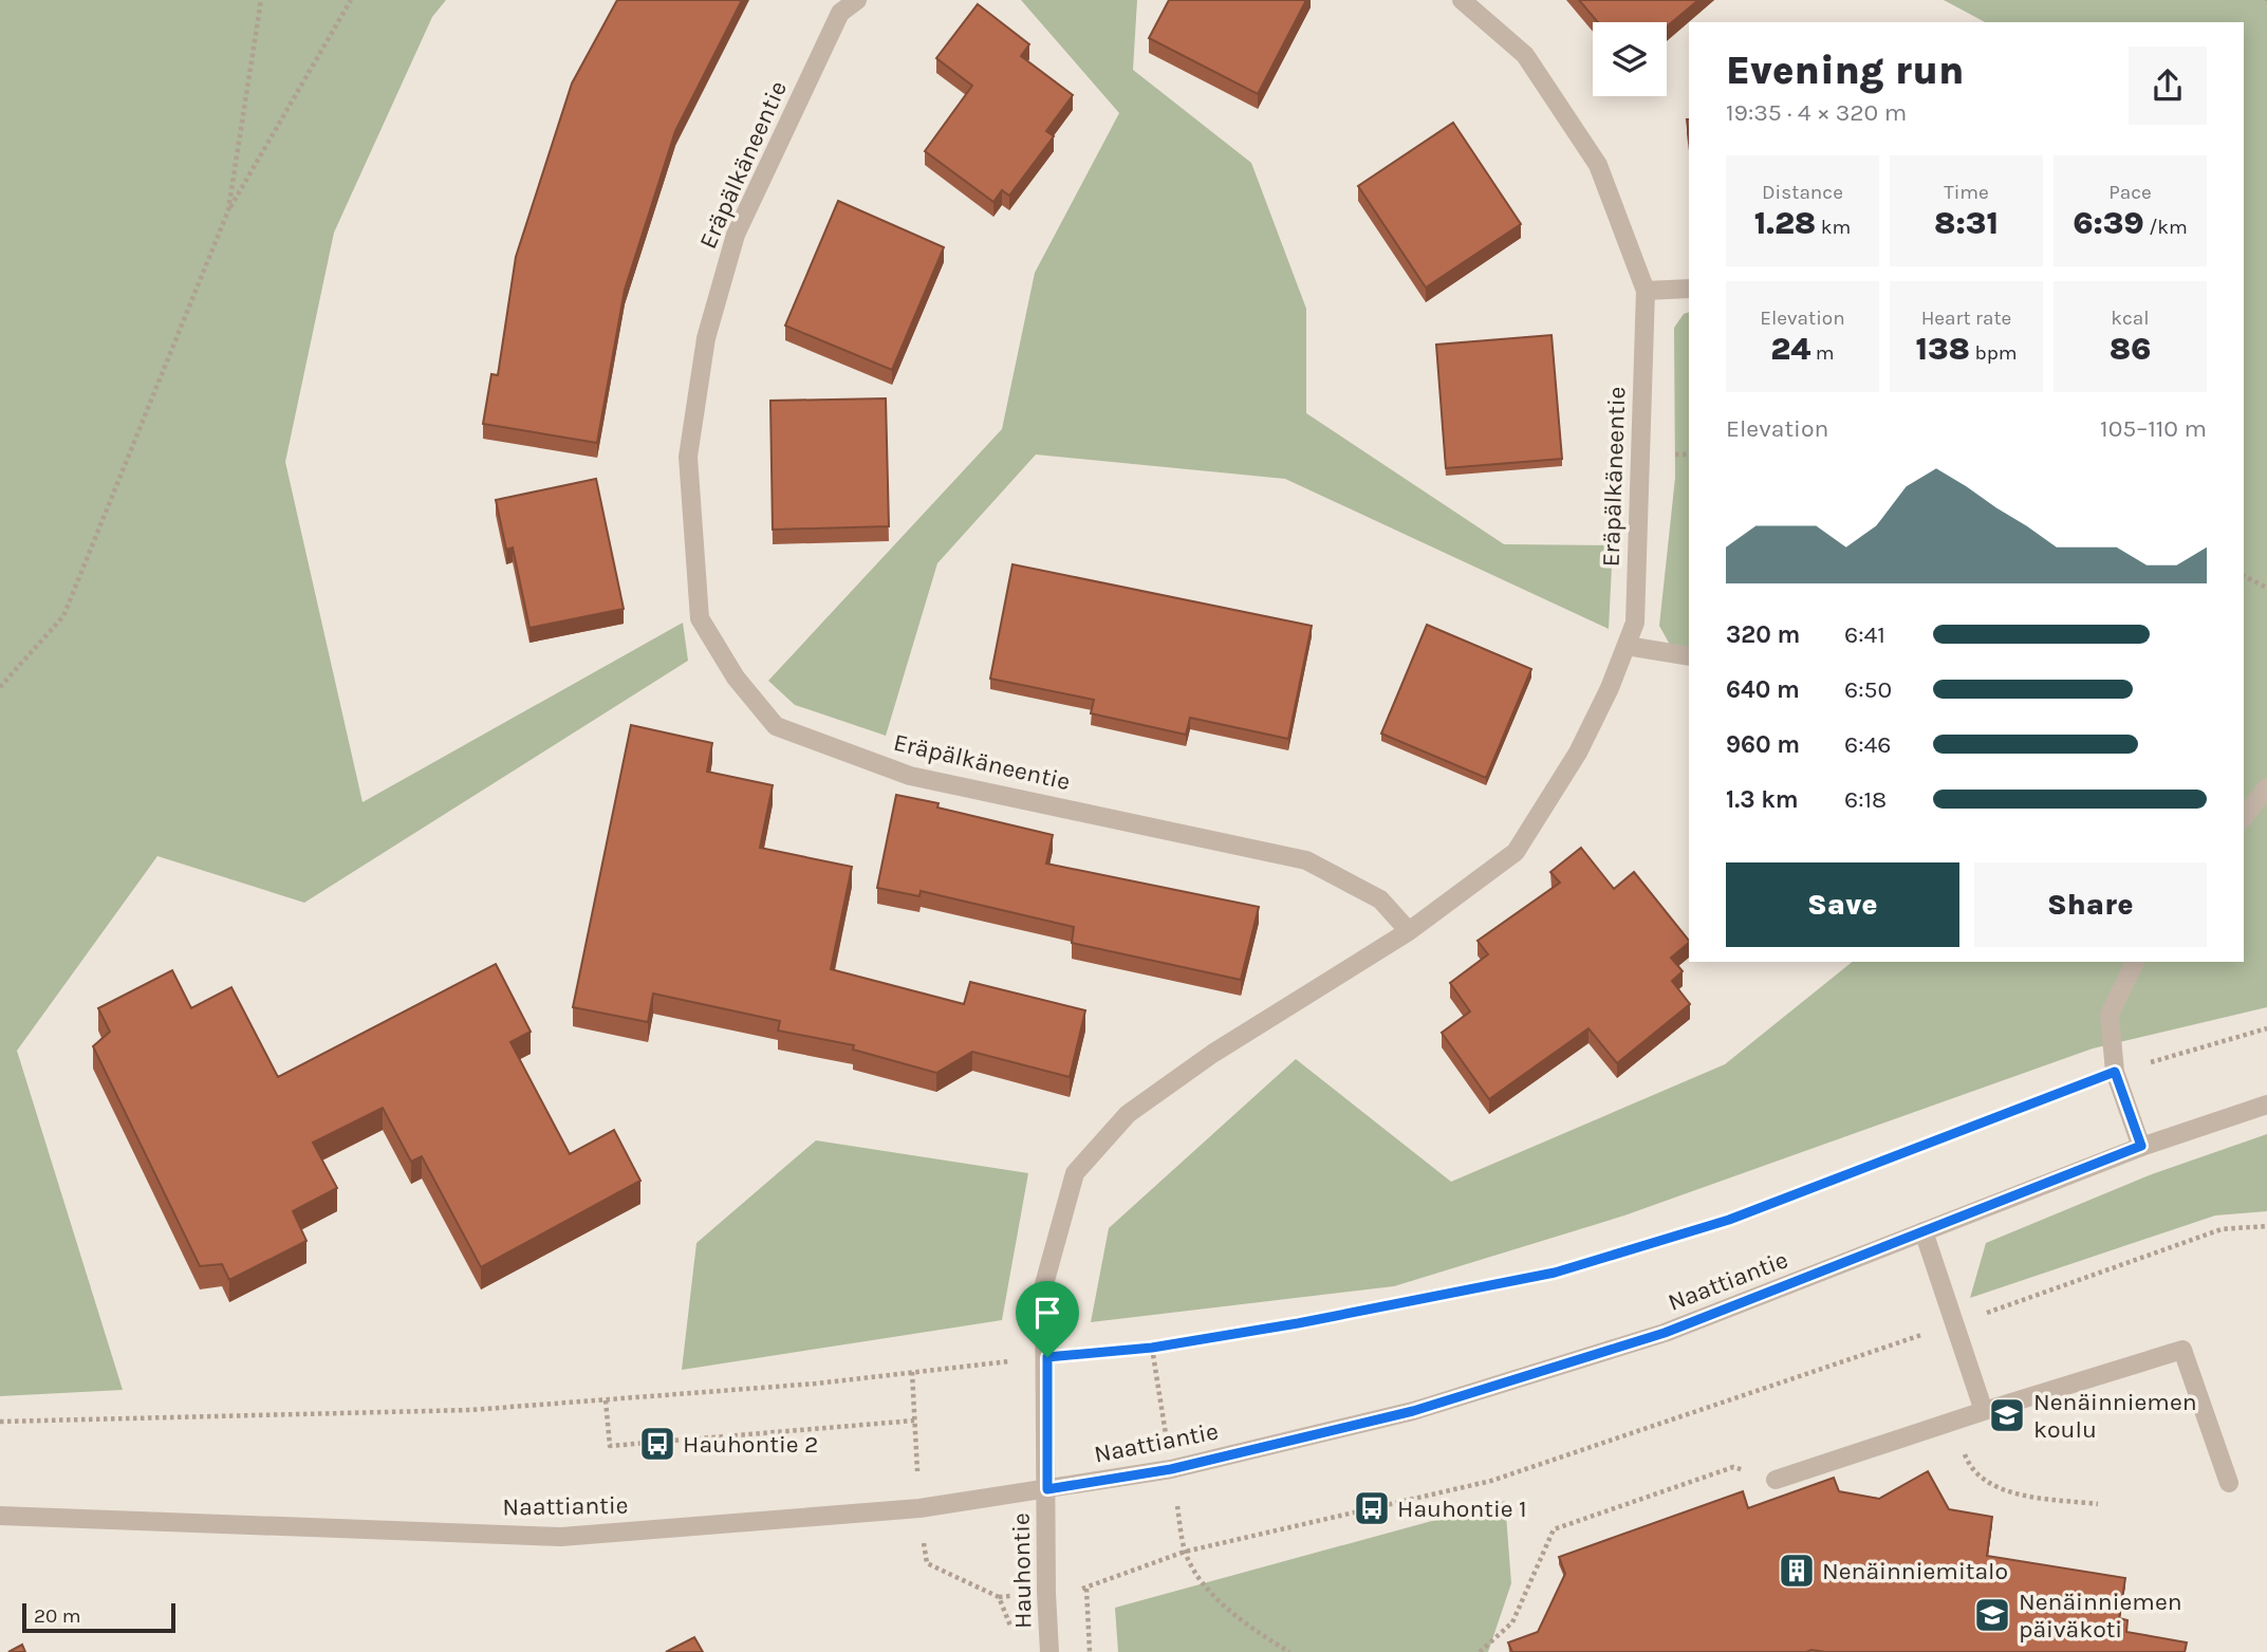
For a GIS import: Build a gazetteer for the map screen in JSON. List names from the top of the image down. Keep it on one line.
{"streets":{"street":["Eräpälkäneentie","Naattiantie","Hauhontie"]},"crossings":[["Eräpälkäneentie","Naattiantie"],["Eräpälkäneentie","Hauhontie"],["Naattiantie","Hauhontie"]],"places":{"school or university":["Nenäinniemen koulu","Nenäinniemen päiväkoti"],"bus stop":["Hauhontie 2","Hauhontie 1"],"building":["Nenäinniemitalo"]},"scale_bar":"20 m","page":{"heading":["Evening run","19:35 · 4 × 320 m"],"stats":[["Distance","1.28 km"],["Time","8:31"],["Pace","6:39 /km"],["Elevation","24 m"],["Heart rate","138 bpm"],["kcal","86"]],"chart":["Elevation","105–110 m"],"list":[{"name":"320 m","note":"6:41"},{"name":"640 m","note":"6:50"},{"name":"960 m","note":"6:46"},{"name":"1.3 km","note":"6:18"}],"buttons":["Save","Share"],"scale":"20 m"}}
